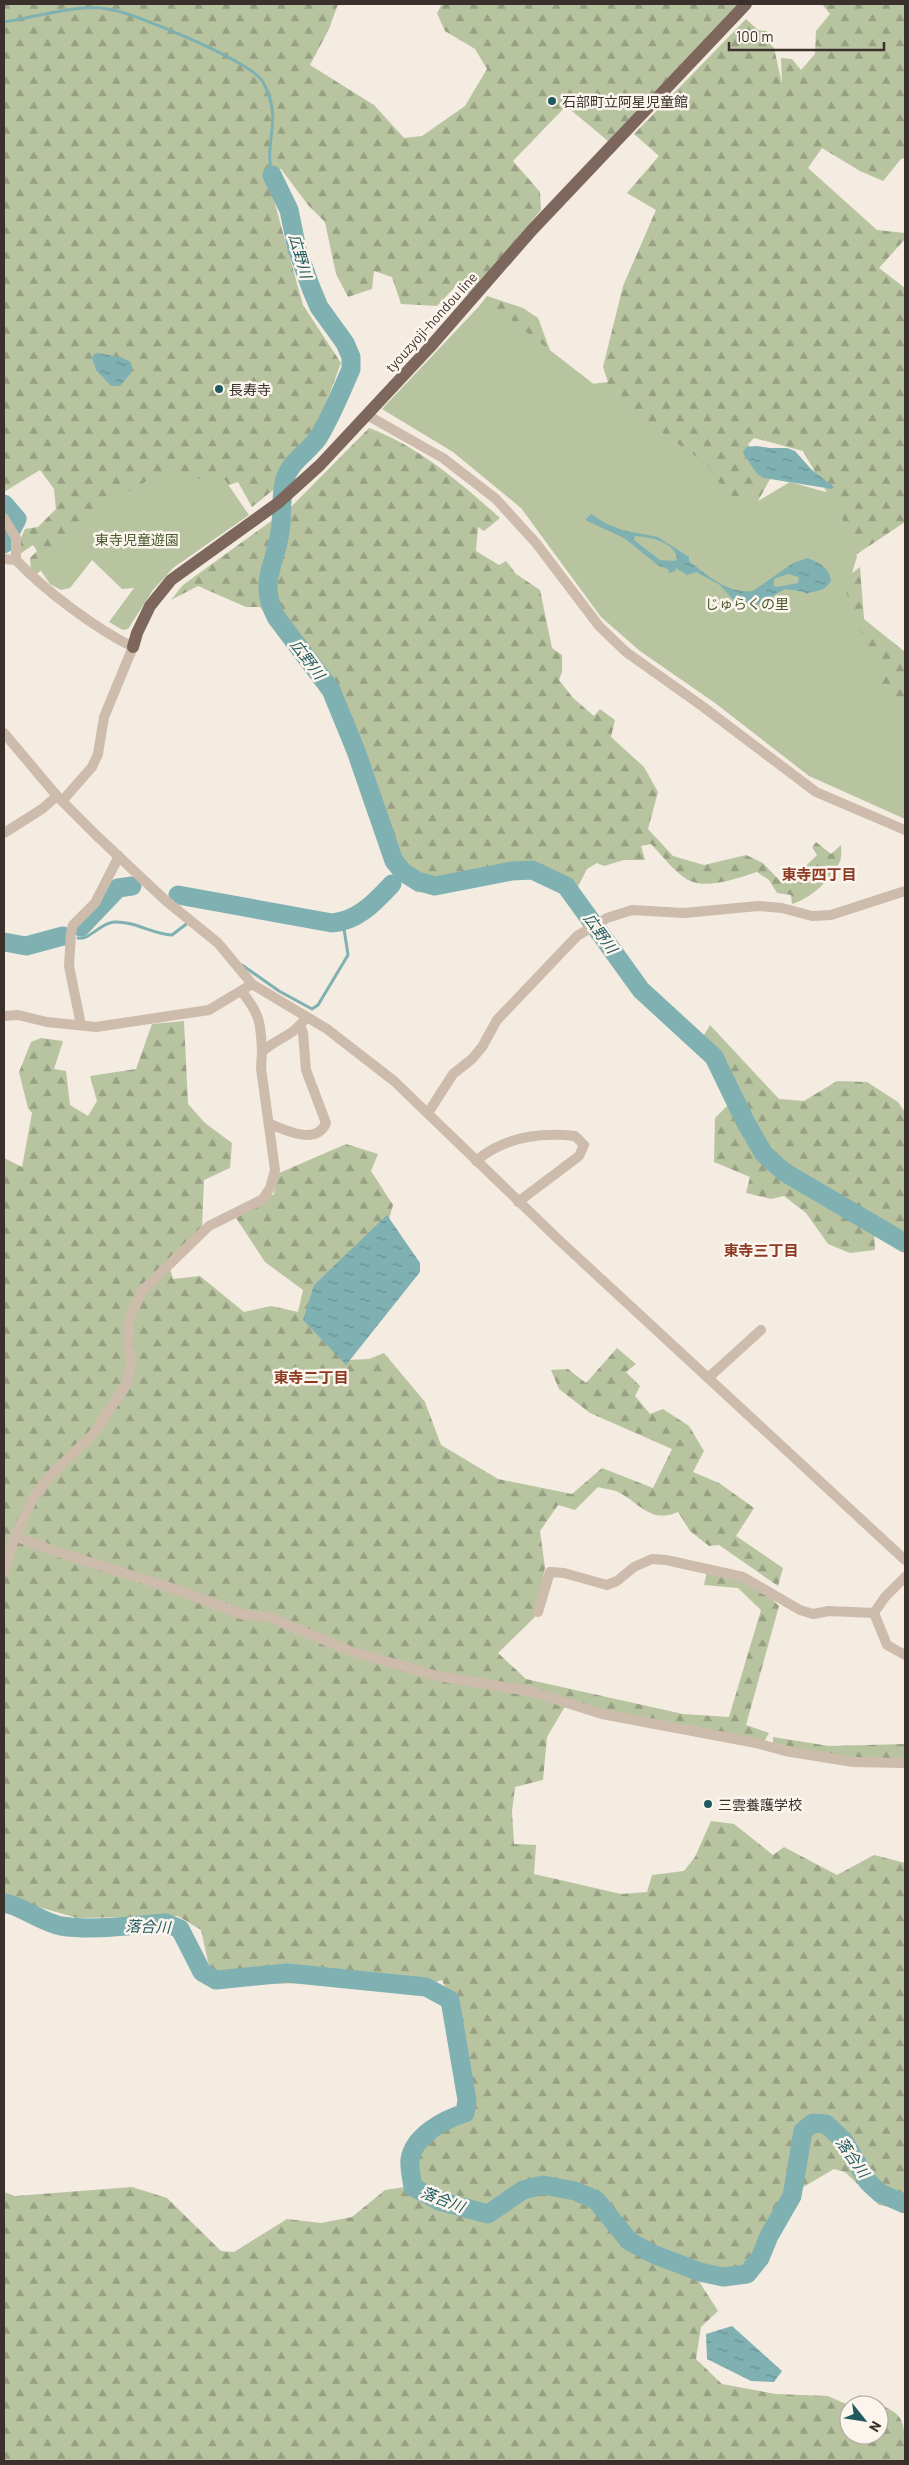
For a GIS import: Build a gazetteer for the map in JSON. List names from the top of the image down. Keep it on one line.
{"streets":{"main road":["tyouzyoji-hondou line"]},"districts":["東寺四丁目","東寺三丁目","東寺二丁目"],"water":["広野川","落合川"],"parks":["東寺児童遊園","じゅらくの里"],"places":["石部町立阿星児童館","長寿寺","三雲養護学校"],"scale_bar":"100 m","north":"bottom right"}
